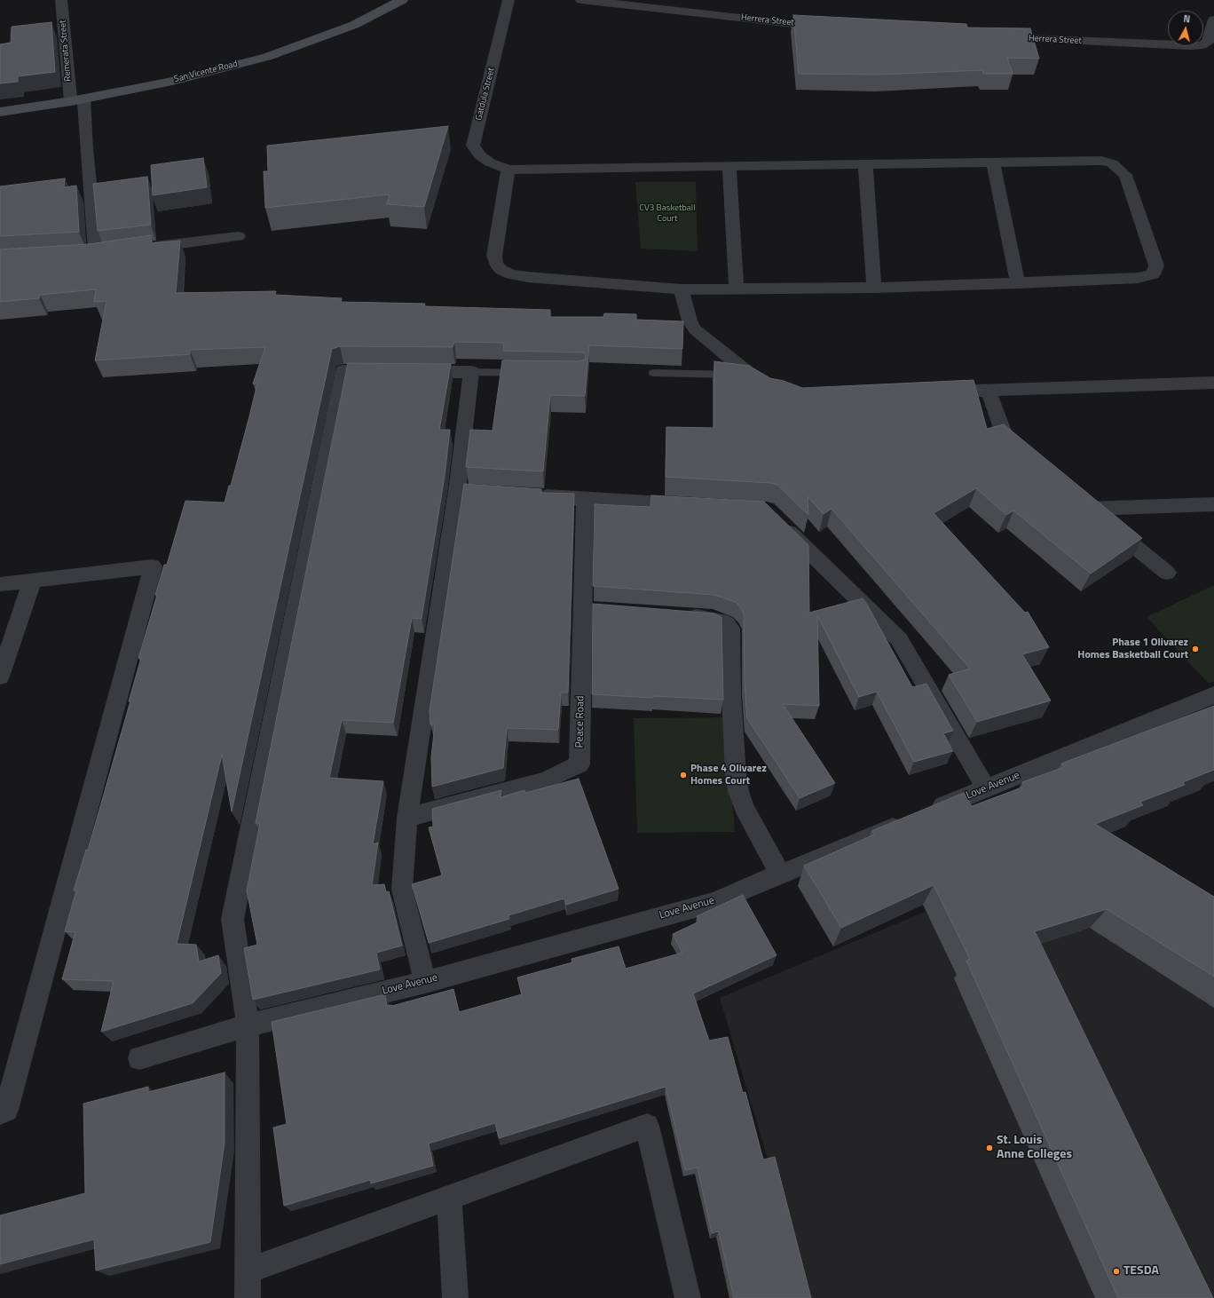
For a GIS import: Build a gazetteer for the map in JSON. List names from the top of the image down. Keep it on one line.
{"streets":{"main road":["San Vicente Road"],"street":["Herrera Street","Remerata Street","Gatdula Street","Peace Road","Love Avenue"]},"crossings":[["Remerata Street","San Vicente Road"]],"parks":["CV3 Basketball Court"],"places":["Phase 1 Olivarez Homes Basketball Court","Phase 4 Olivarez Homes Court","St. Louis Anne Colleges","TESDA"],"north":"top"}
